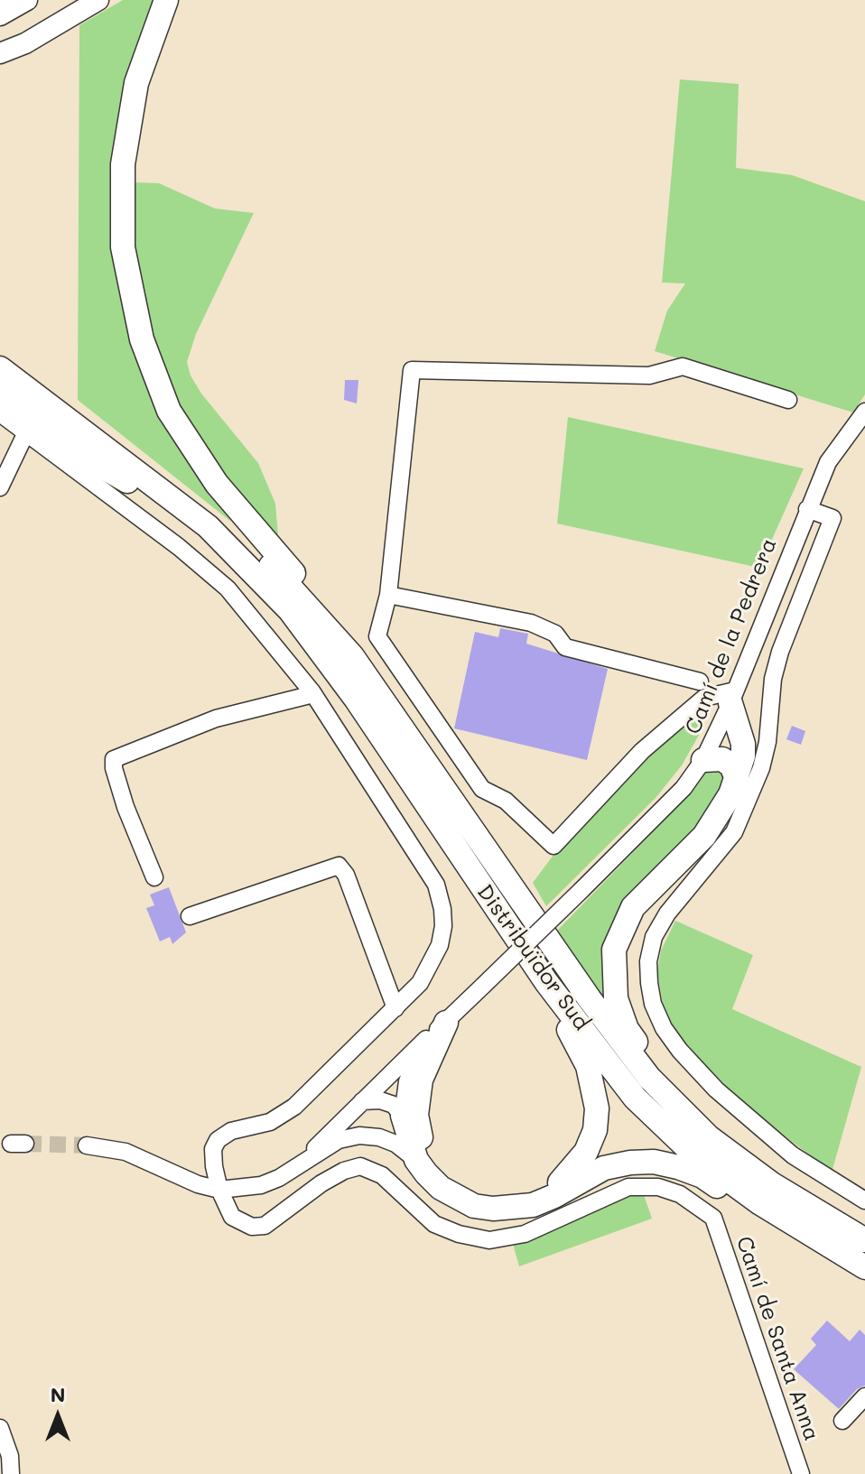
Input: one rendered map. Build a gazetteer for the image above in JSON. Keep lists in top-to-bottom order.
{
  "streets": {
    "highway": ["Distribuïdor Sud"],
    "street": ["Camí de la Pedrera", "Camí de Santa Anna"]
  },
  "north": "top"
}
